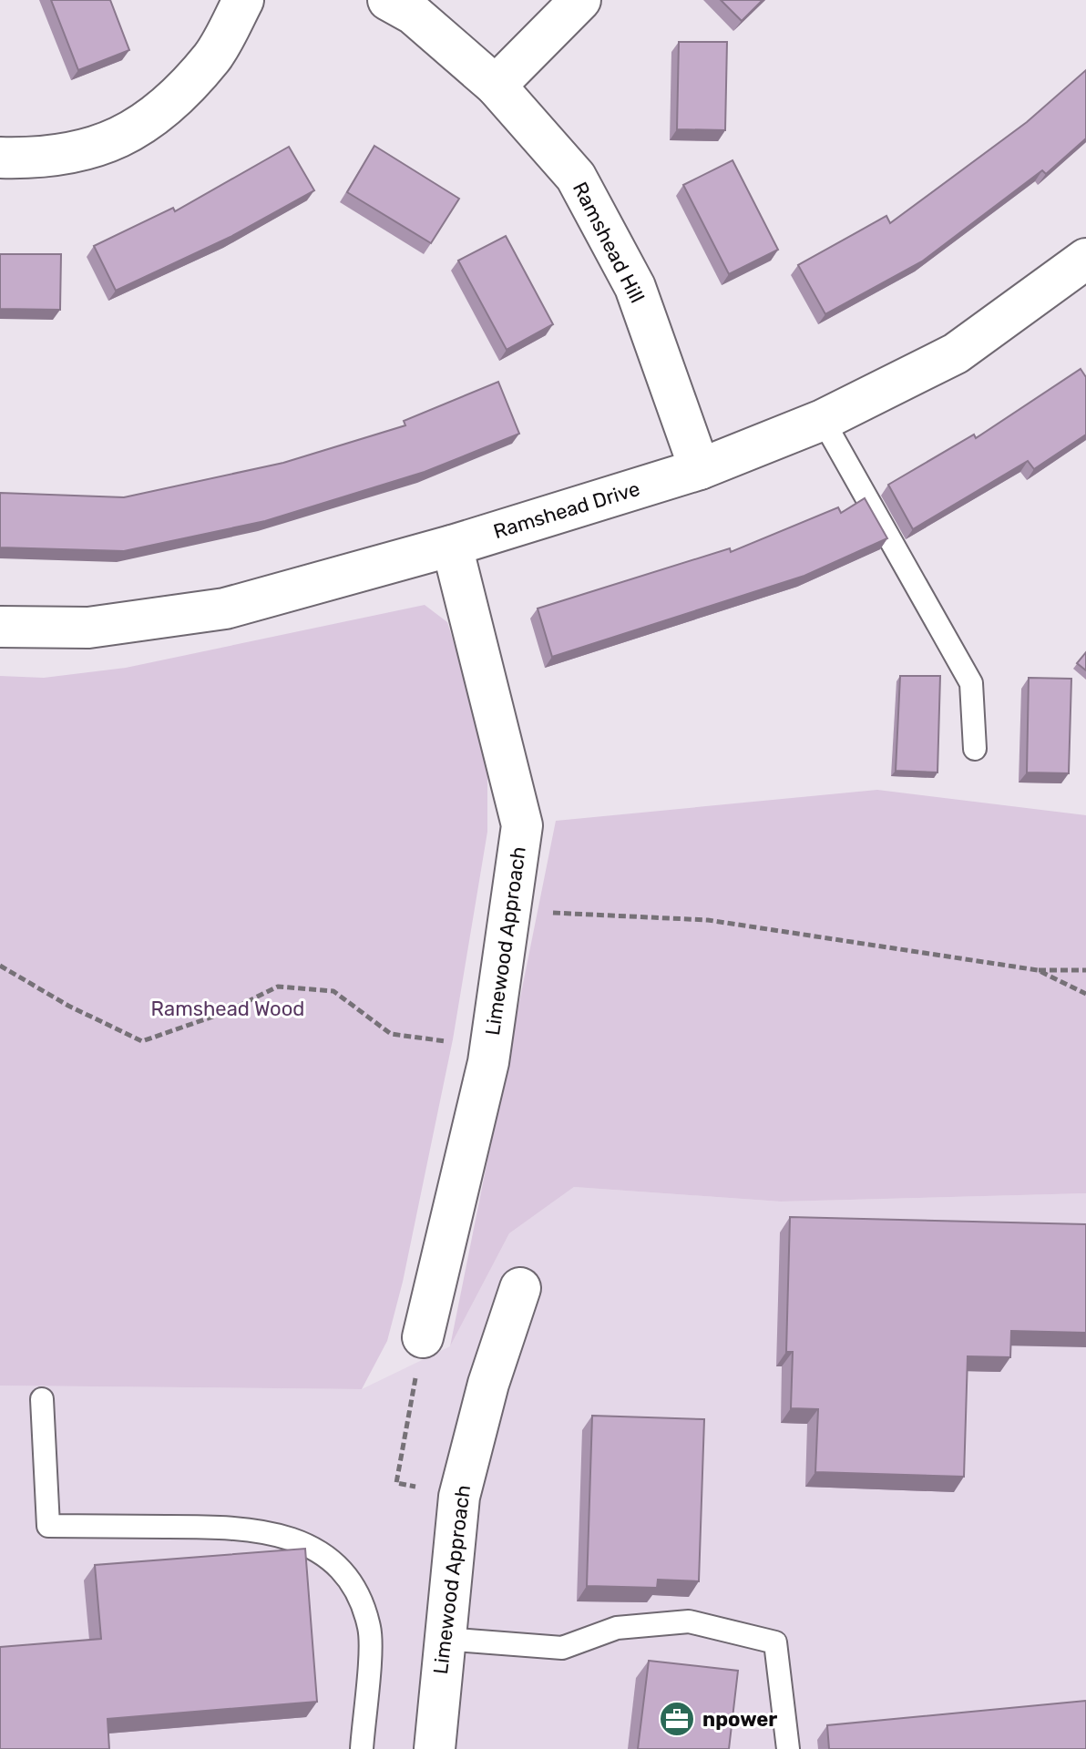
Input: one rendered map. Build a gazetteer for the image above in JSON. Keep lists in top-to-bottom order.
{
  "streets": {
    "street": ["Ramshead Hill", "Ramshead Drive", "Limewood Approach"]
  },
  "crossings": [
    ["Ramshead Hill", "Ramshead Drive"],
    ["Ramshead Drive", "Limewood Approach"]
  ],
  "parks": ["Ramshead Wood"],
  "places": {
    "office": ["npower"]
  }
}
